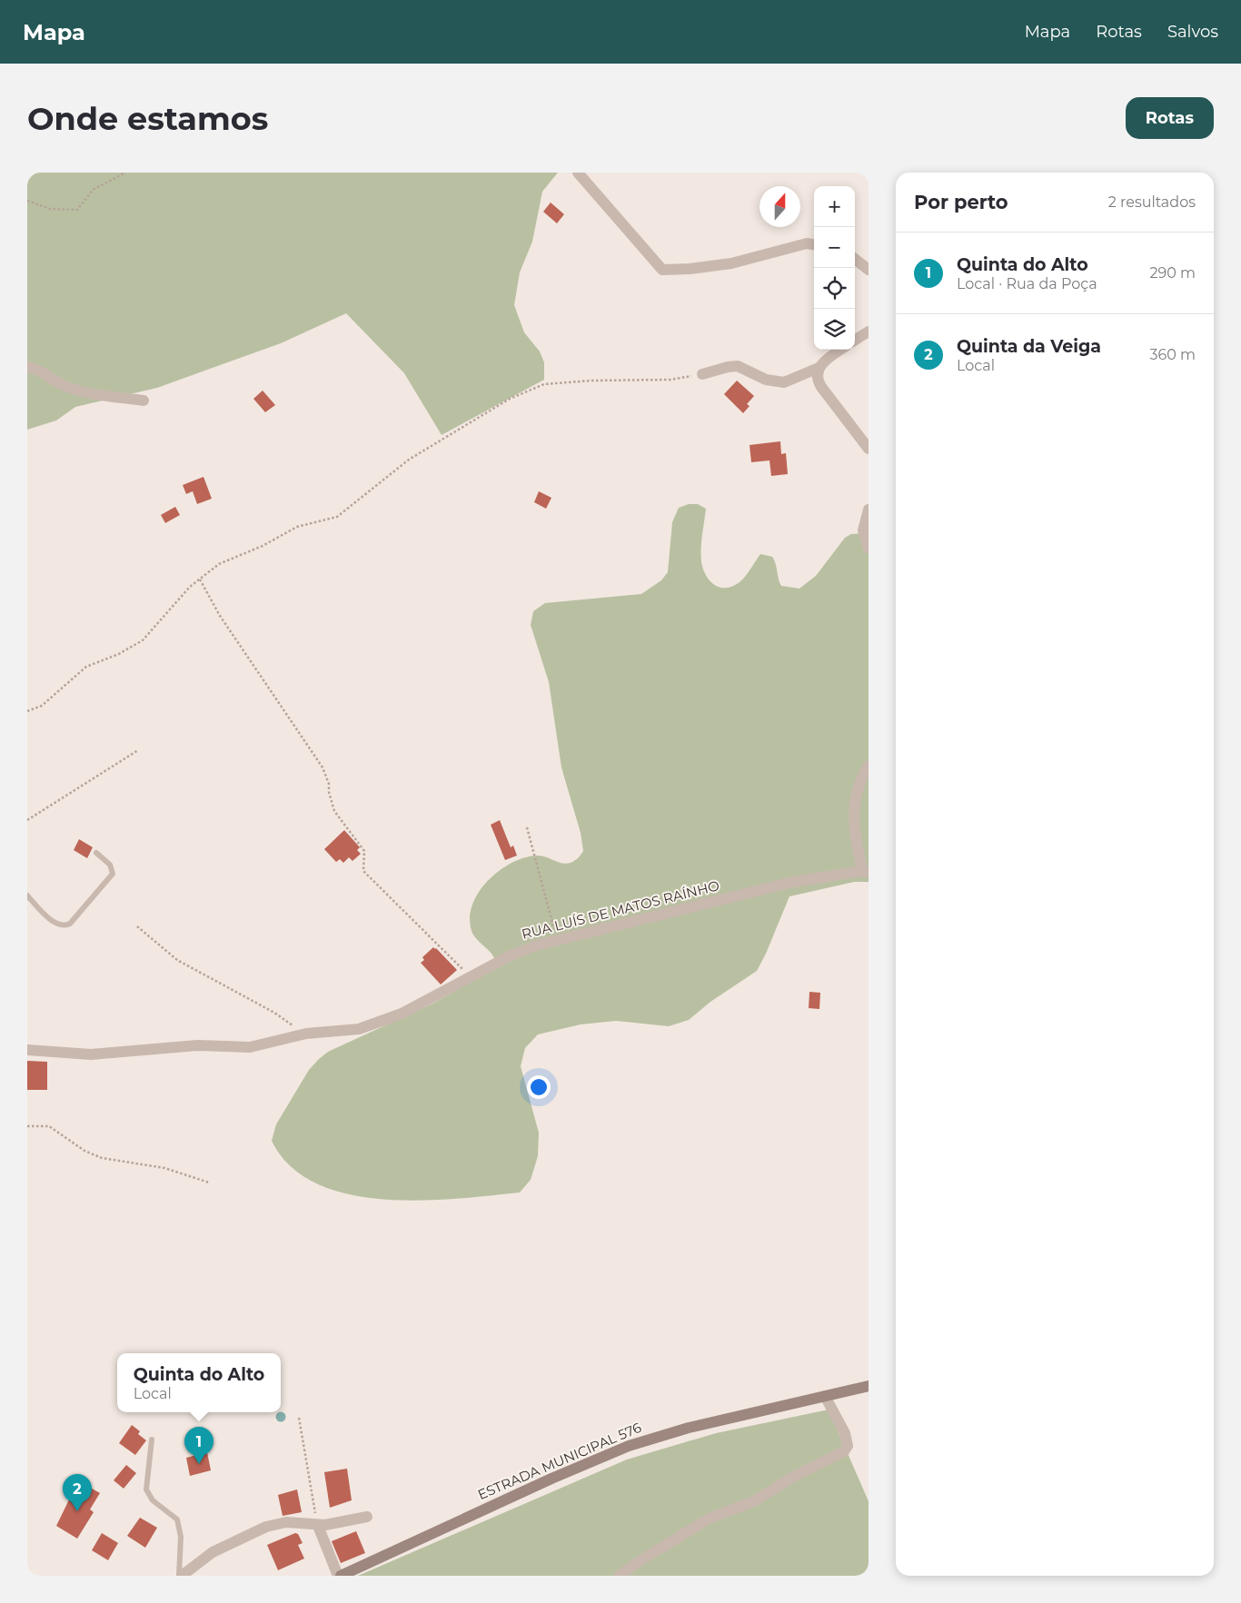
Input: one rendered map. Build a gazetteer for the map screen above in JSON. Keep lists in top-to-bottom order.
{
  "streets": {
    "main road": ["ESTRADA MUNICIPAL 576"],
    "street": ["RUA LUÍS DE MATOS RAÍNHO"]
  },
  "north": "top",
  "page": {
    "header": "Mapa",
    "nav": ["Mapa", "Rotas", "Salvos"],
    "buttons": "Rotas",
    "title": "Onde estamos",
    "heading": ["Por perto", "2 resultados"],
    "map_buttons": ["+", "−"],
    "list": [
      {
        "mark": "1",
        "name": "Quinta do Alto",
        "note": "Local · Rua da Poça",
        "value": "290 m"
      },
      {
        "mark": "2",
        "name": "Quinta da Veiga",
        "note": "Local",
        "value": "360 m"
      }
    ],
    "popup": ["Quinta do Alto", "Local"],
    "pins": ["1", "2"]
  }
}
